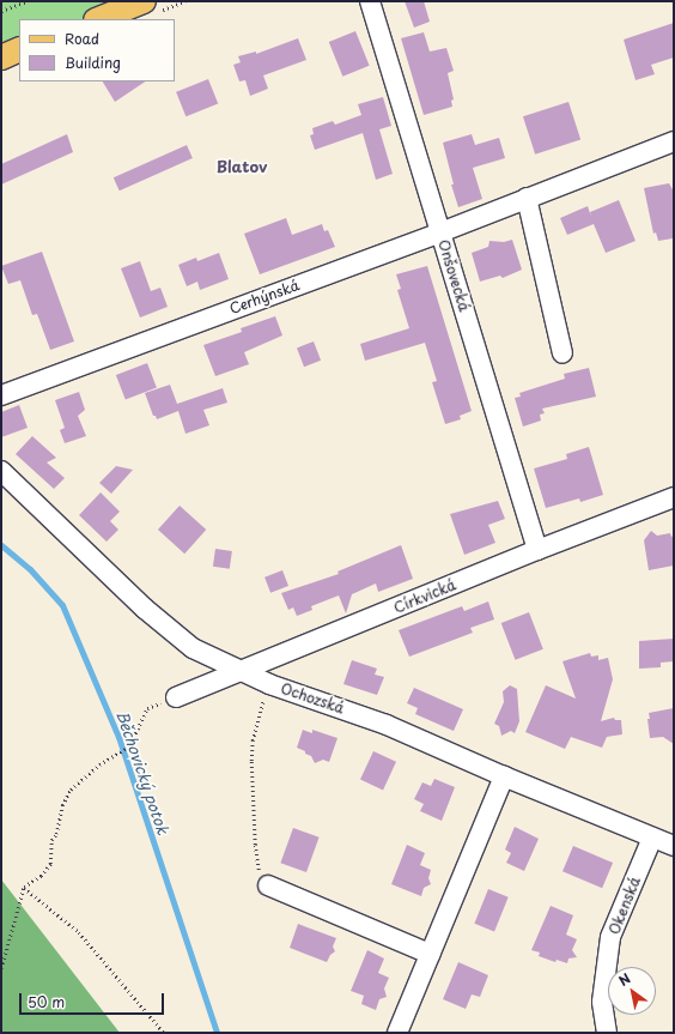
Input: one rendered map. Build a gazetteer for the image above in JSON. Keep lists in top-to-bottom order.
{
  "streets": {
    "street": [
      "Onšovecká",
      "Cerhýnská",
      "Církvická",
      "Ochozská",
      "Okenská"
    ]
  },
  "crossings": [
    ["Onšovecká", "Cerhýnská"],
    ["Onšovecká", "Církvická"],
    ["Církvická", "Ochozská"],
    ["Ochozská", "Okenská"]
  ],
  "districts": ["Blatov"],
  "water": ["Běchovický potok"],
  "legend": ["Road", "Building"],
  "scale_bar": "50 m",
  "north": "top left"
}
